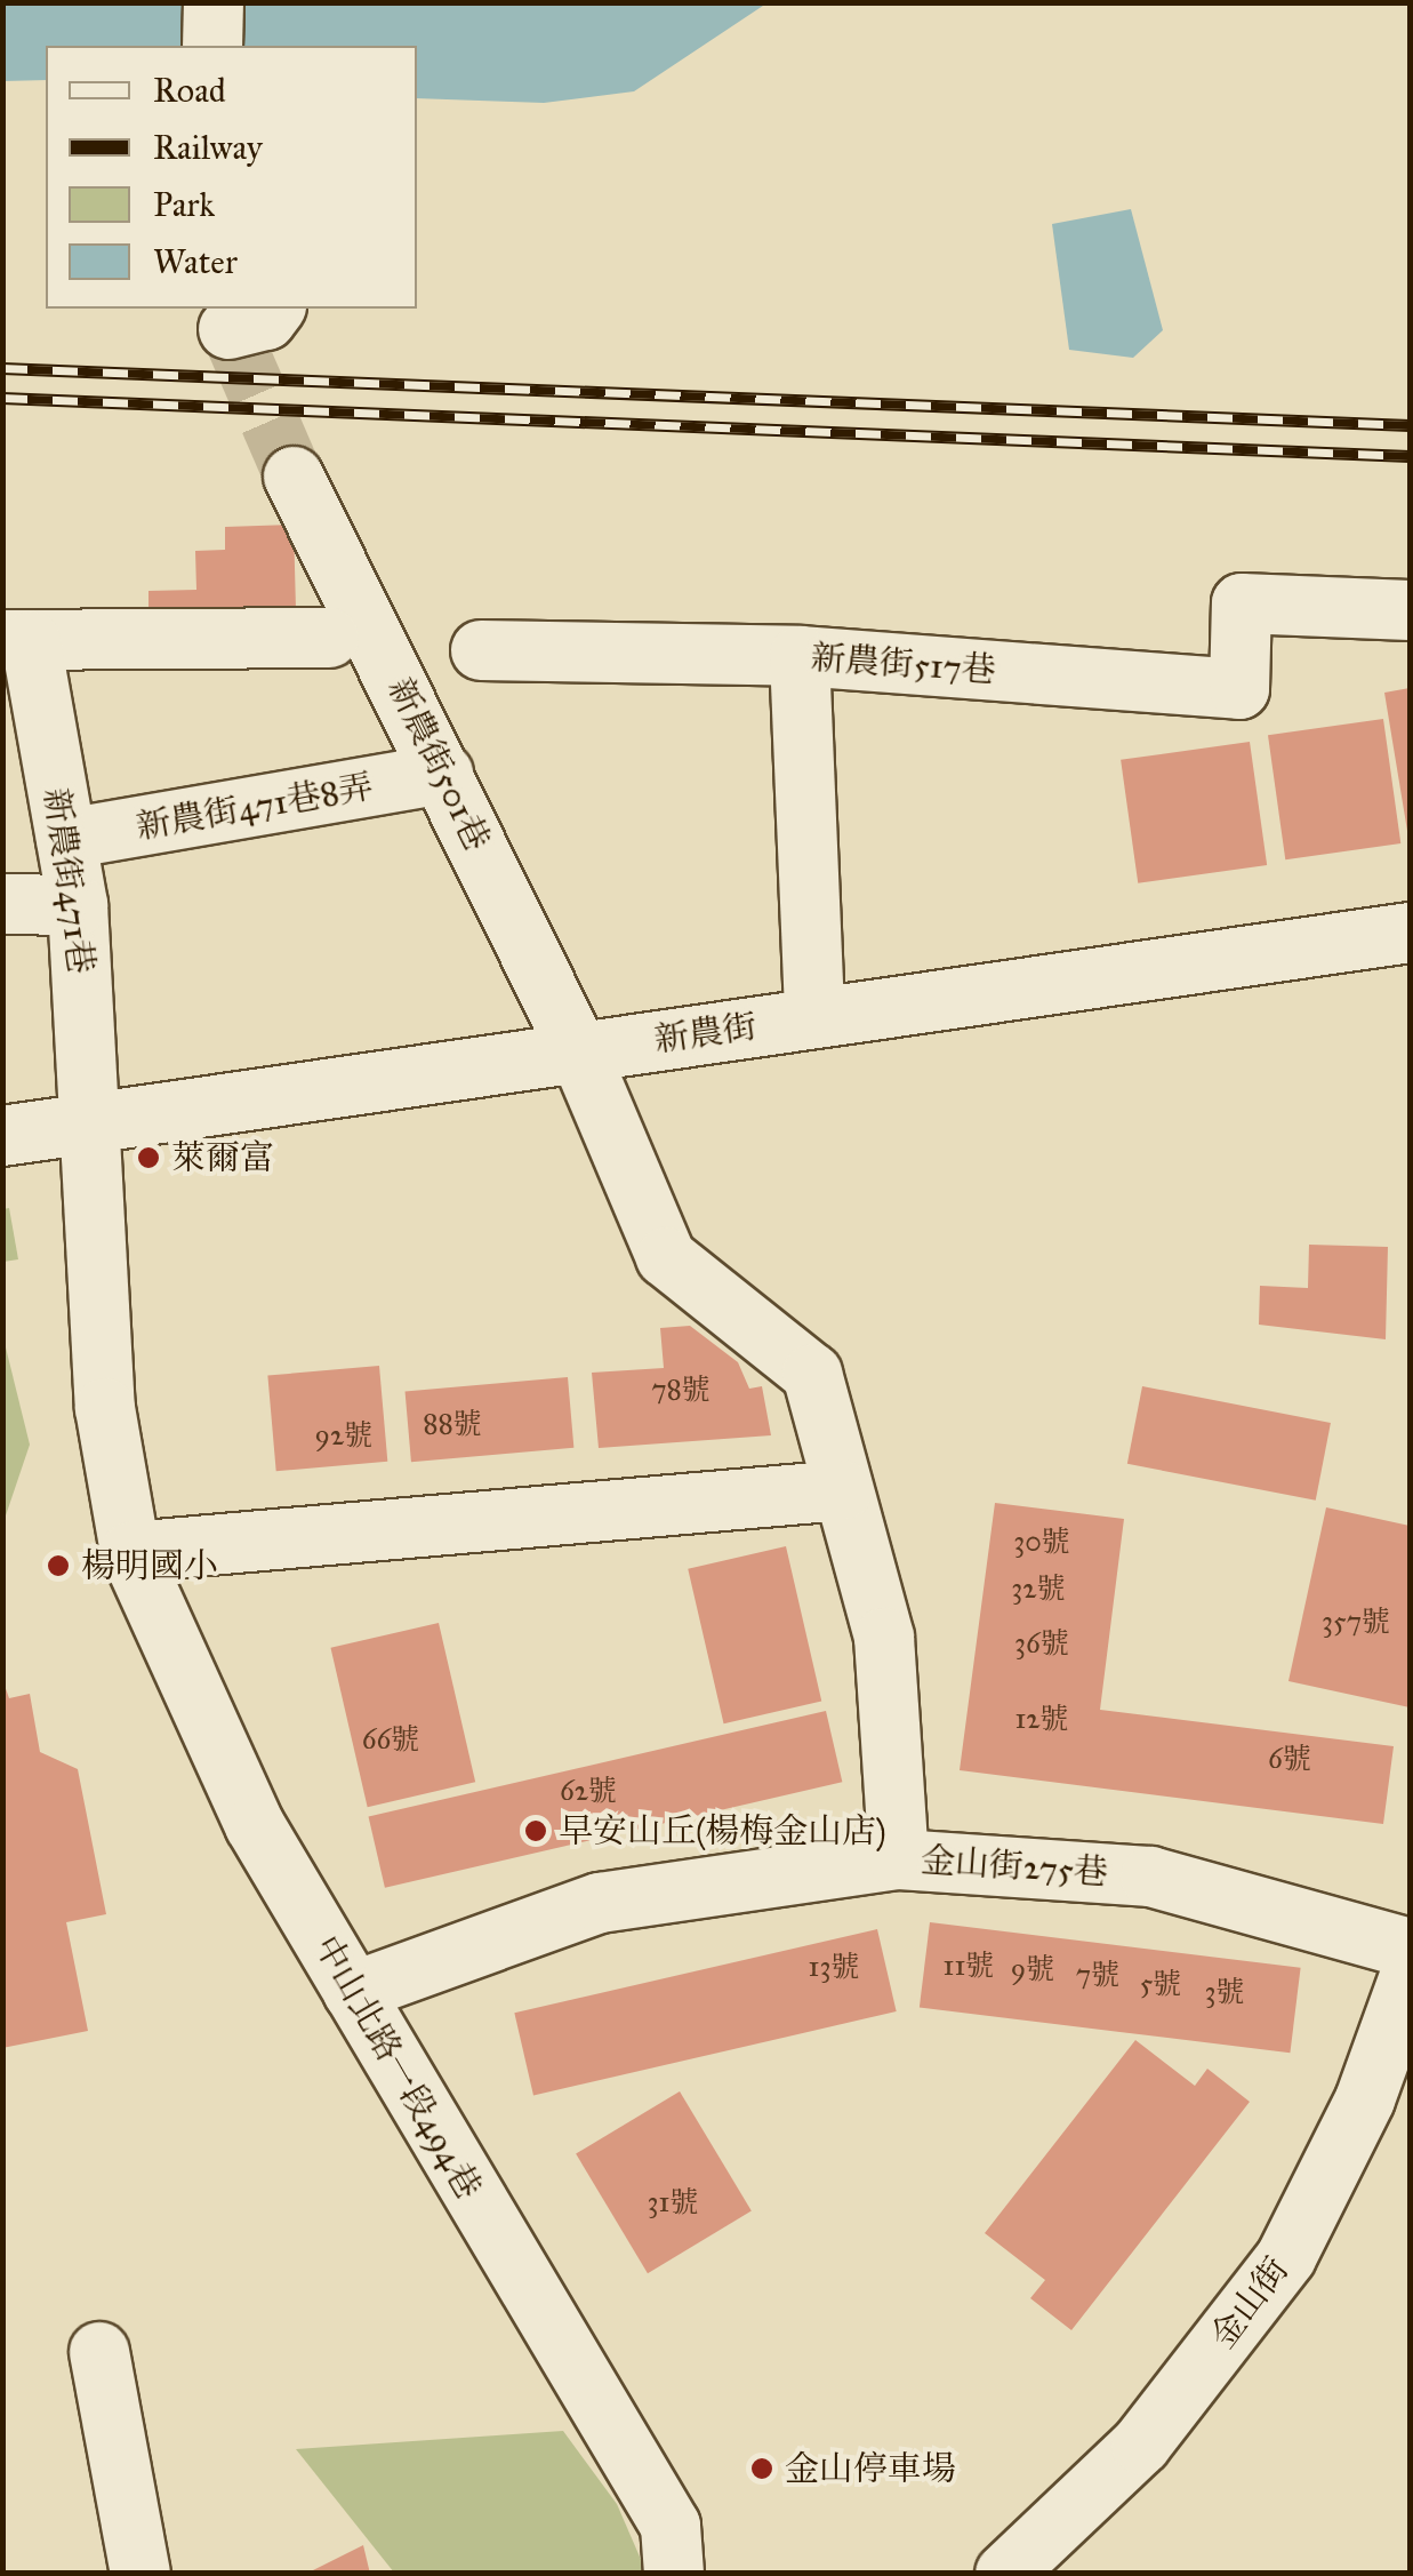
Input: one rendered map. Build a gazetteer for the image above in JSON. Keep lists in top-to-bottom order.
{
  "streets": {
    "street": [
      "新農街517巷",
      "新農街501巷",
      "新農街471巷8弄",
      "新農街471巷",
      "新農街",
      "金山街275巷",
      "中山北路一段494巷",
      "金山街"
    ]
  },
  "crossings": [
    ["新農街501巷", "新農街471巷8弄"],
    ["新農街501巷", "新農街"],
    ["新農街501巷", "金山街275巷"],
    ["新農街471巷8弄", "新農街471巷"],
    ["新農街471巷", "新農街"],
    ["新農街471巷", "中山北路一段494巷"],
    ["新農街", "中山北路一段494巷"],
    ["金山街275巷", "中山北路一段494巷"]
  ],
  "places": [
    "萊爾富",
    "楊明國小",
    "早安山丘(楊梅金山店)",
    "金山停車場"
  ],
  "house_numbers": [
    "78號",
    "88號",
    "92號",
    "30號",
    "32號",
    "357號",
    "36號",
    "12號",
    "66號",
    "6號",
    "62號",
    "11號",
    "13號",
    "9號",
    "7號",
    "5號",
    "3號",
    "31號"
  ],
  "legend": [
    "Road",
    "Railway",
    "Park",
    "Water"
  ]
}
